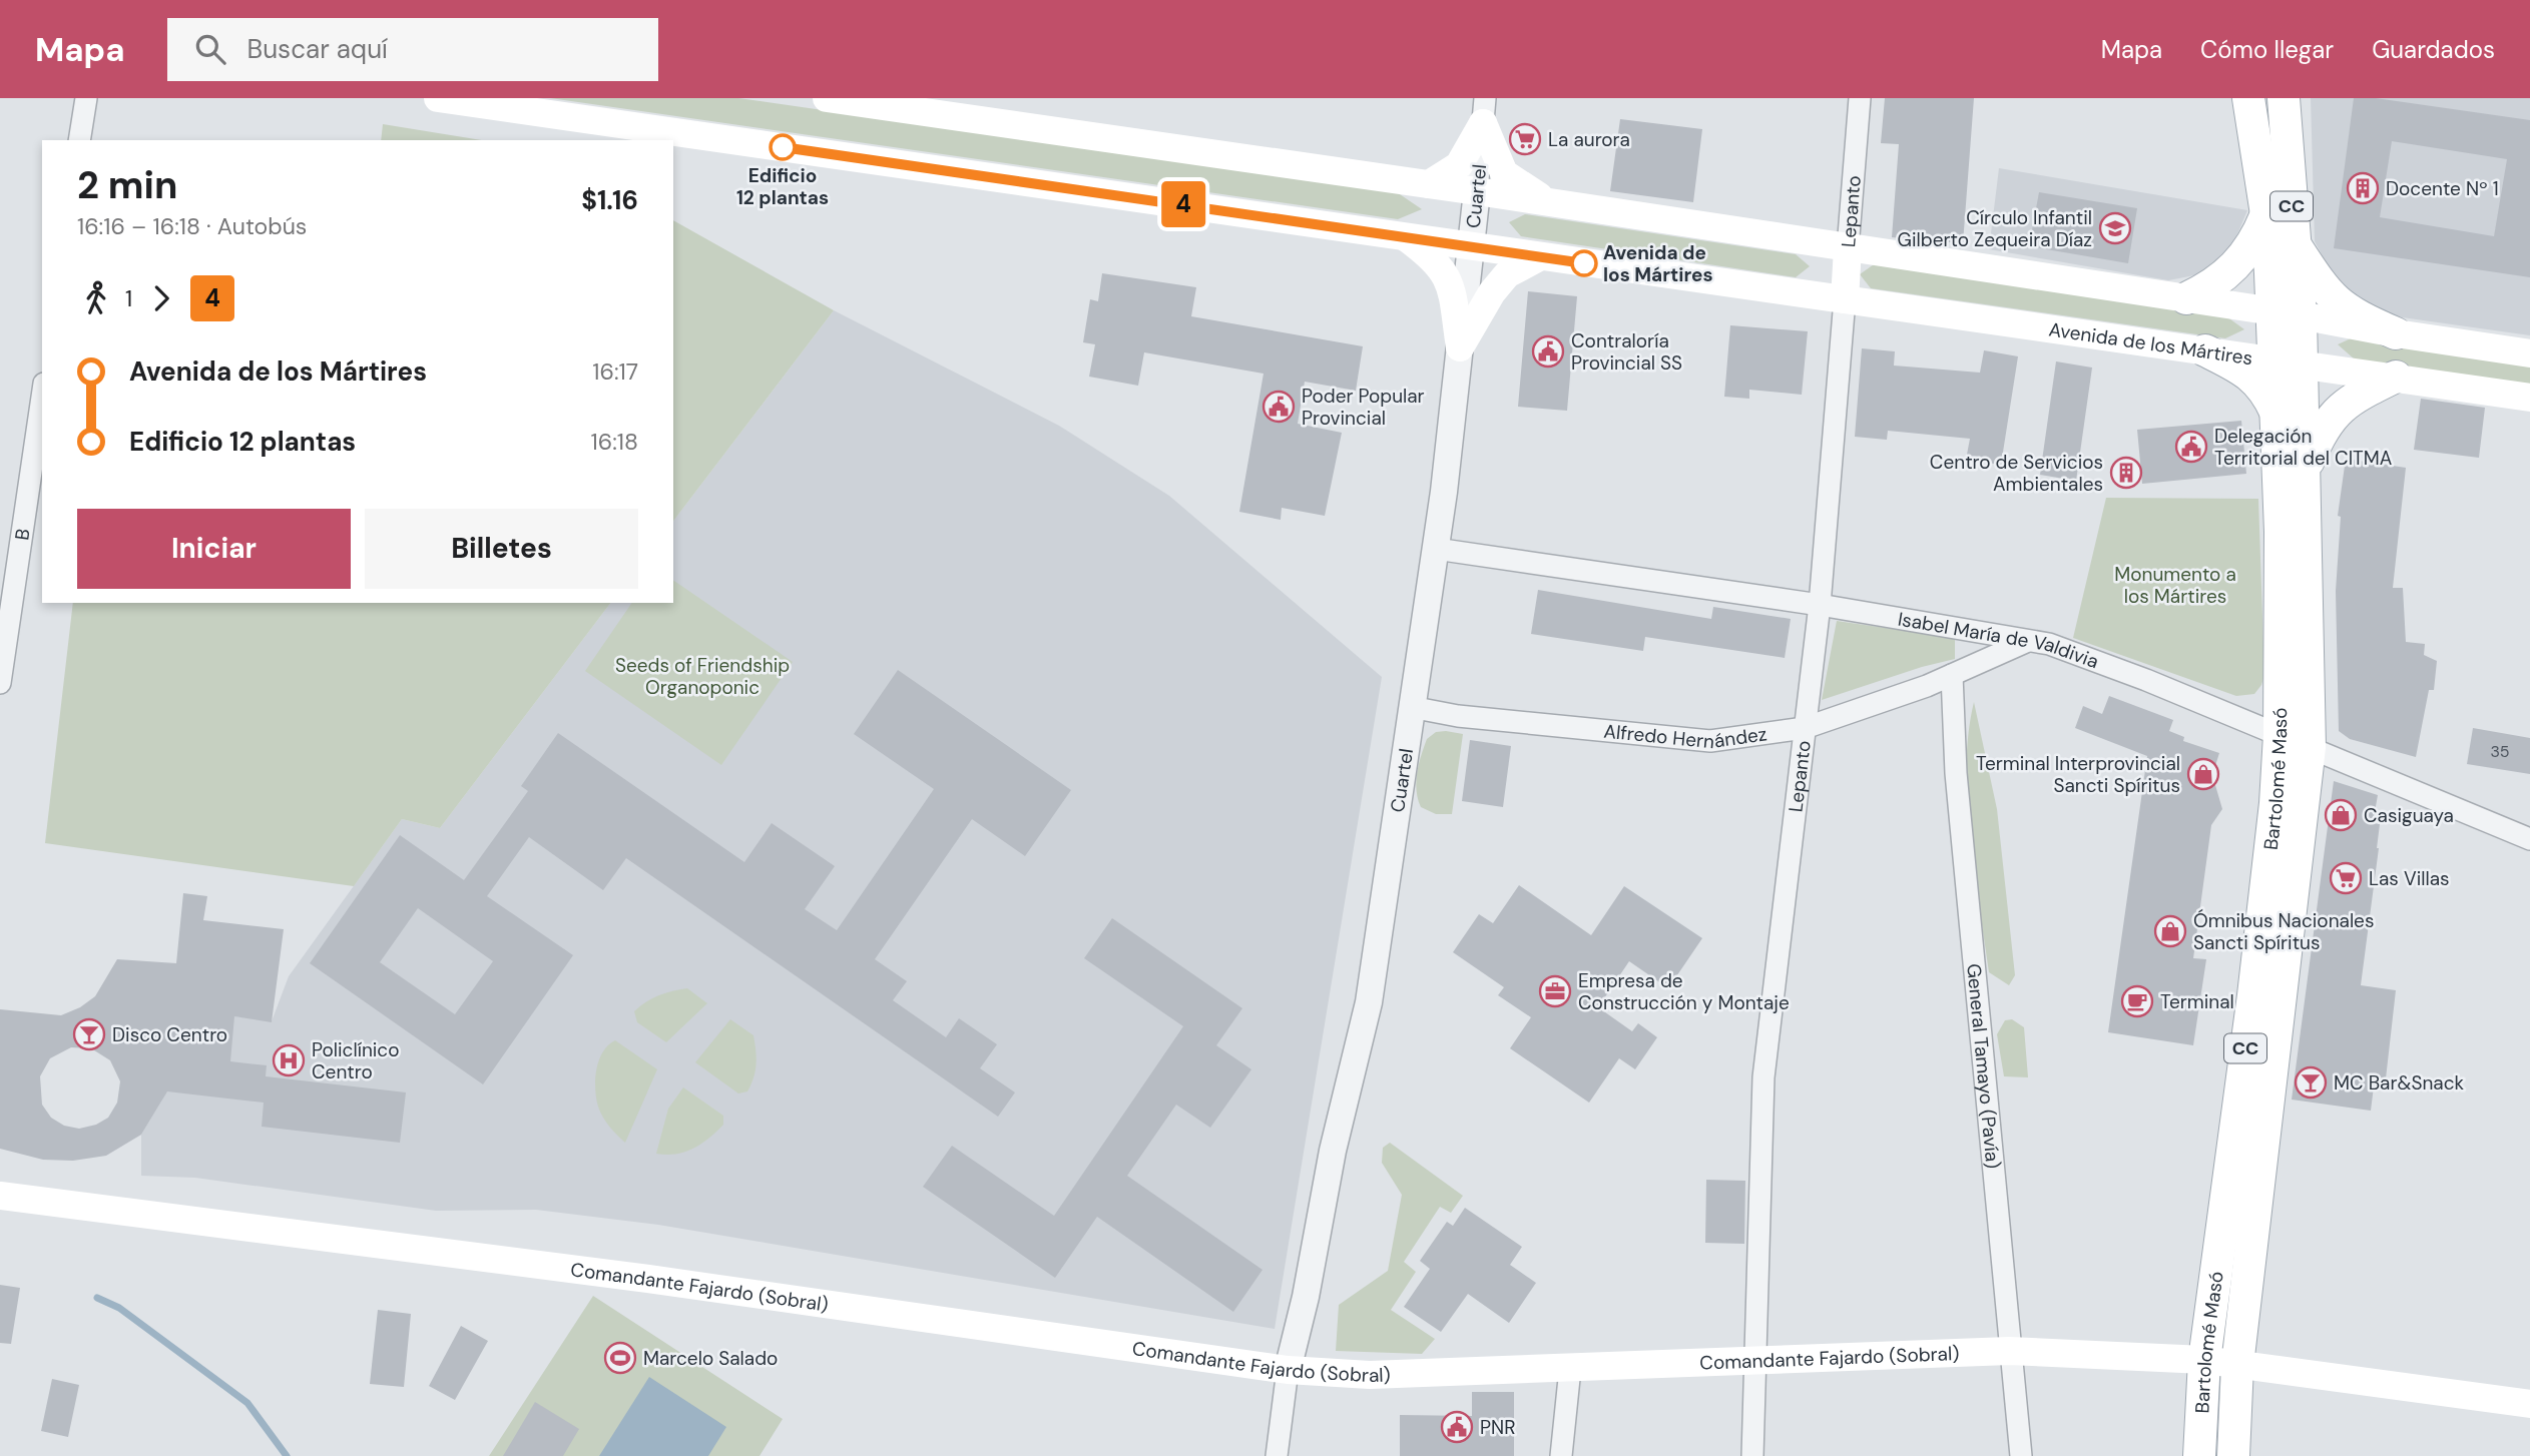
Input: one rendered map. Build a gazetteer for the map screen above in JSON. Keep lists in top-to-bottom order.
{
  "streets": {
    "main road": [
      "CC",
      "Lepanto",
      "Avenida de los Mártires",
      "Bartolomé Masó",
      "Comandante Fajardo (Sobral)"
    ],
    "street": [
      "Cuartel",
      "B",
      "Isabel María de Valdivia",
      "Alfredo Hernández",
      "General Tamayo (Pavía)"
    ]
  },
  "crossings": [
    ["Cuartel", "Avenida de los Mártires"],
    ["Cuartel", "Isabel María de Valdivia"],
    ["Cuartel", "Alfredo Hernández"],
    ["Cuartel", "Comandante Fajardo (Sobral)"],
    ["CC", "Avenida de los Mártires"],
    ["CC", "Bartolomé Masó"],
    ["Lepanto", "Avenida de los Mártires"],
    ["Lepanto", "Isabel María de Valdivia"],
    ["Lepanto", "Alfredo Hernández"],
    ["Lepanto", "Comandante Fajardo (Sobral)"],
    ["Avenida de los Mártires", "Bartolomé Masó"],
    ["Isabel María de Valdivia", "Alfredo Hernández"],
    ["Isabel María de Valdivia", "Bartolomé Masó"],
    ["Alfredo Hernández", "General Tamayo (Pavía)"],
    ["Bartolomé Masó", "Comandante Fajardo (Sobral)"],
    ["General Tamayo (Pavía)", "Comandante Fajardo (Sobral)"]
  ],
  "parks": ["Monumento a los Mártires", "Seeds of Friendship Organoponic"],
  "places": {
    "supermarket": ["La aurora", "Las Villas"],
    "other": ["Edificio 12 plantas", "Avenida de los Mártires"],
    "building": ["Docente Nº 1", "Centro de Servicios Ambientales"],
    "school or university": ["Círculo Infantil Gilberto Zequeira Díaz"],
    "public building": [
      "Contraloría Provincial SS",
      "Poder Popular Provincial",
      "Delegación Territorial del CITMA",
      "PNR"
    ],
    "shop": ["Terminal Interprovincial Sancti Spíritus", "Casiguaya", "Ómnibus Nacionales Sancti Spíritus"],
    "office": ["Empresa de Construcción y Montaje"],
    "cafe": ["Terminal"],
    "bar": ["Disco Centro", "MC Bar&Snack"],
    "hospital": ["Policlínico Centro"],
    "sports": ["Marcelo Salado"]
  },
  "lines": ["bus line 4"],
  "house_numbers": ["35"],
  "page": {
    "header": "Mapa",
    "search": "Buscar aquí",
    "nav": ["Mapa", "Cómo llegar", "Guardados"],
    "on_map": "4",
    "heading": ["2 min", "16:16 – 16:18 · Autobús", "$1.16"],
    "legs": ["1", "4"],
    "list": [
      {
        "name": "Avenida de los Mártires",
        "value": "16:17"
      },
      {
        "name": "Edificio 12 plantas",
        "value": "16:18"
      }
    ],
    "buttons": ["Iniciar", "Billetes"]
  }
}
